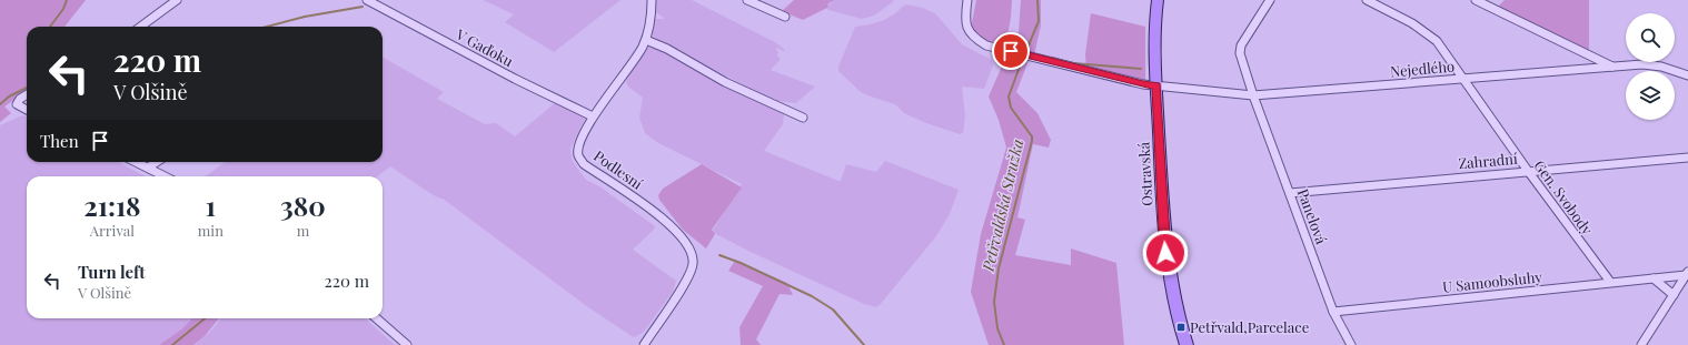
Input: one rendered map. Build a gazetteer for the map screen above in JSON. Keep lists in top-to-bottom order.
{
  "streets": {
    "main road": ["Ostravská"],
    "street": [
      "V Gaďoku",
      "Nejedlého",
      "Zahradní",
      "Podlesní",
      "Gen. Svobody",
      "Panelová",
      "U Samoobsluhy"
    ]
  },
  "crossings": [
    ["V Gaďoku", "Podlesní"],
    ["Nejedlého", "Ostravská"],
    ["Nejedlého", "Gen. Svobody"],
    ["Nejedlého", "Panelová"],
    ["Zahradní", "Gen. Svobody"],
    ["Zahradní", "Panelová"],
    ["Gen. Svobody", "U Samoobsluhy"],
    ["Panelová", "U Samoobsluhy"]
  ],
  "water": ["Petřvaldská Stružka"],
  "places": {
    "transit": ["Petřvald,Parcelace"]
  },
  "page": {
    "turn": ["220 m", "V Olšině"],
    "then": "Then",
    "eta": [
      "21:18",
      "Arrival",
      "1",
      "min",
      "380",
      "m"
    ],
    "list": [
      {
        "name": "Turn left",
        "note": "V Olšině",
        "value": "220 m"
      }
    ]
  }
}
